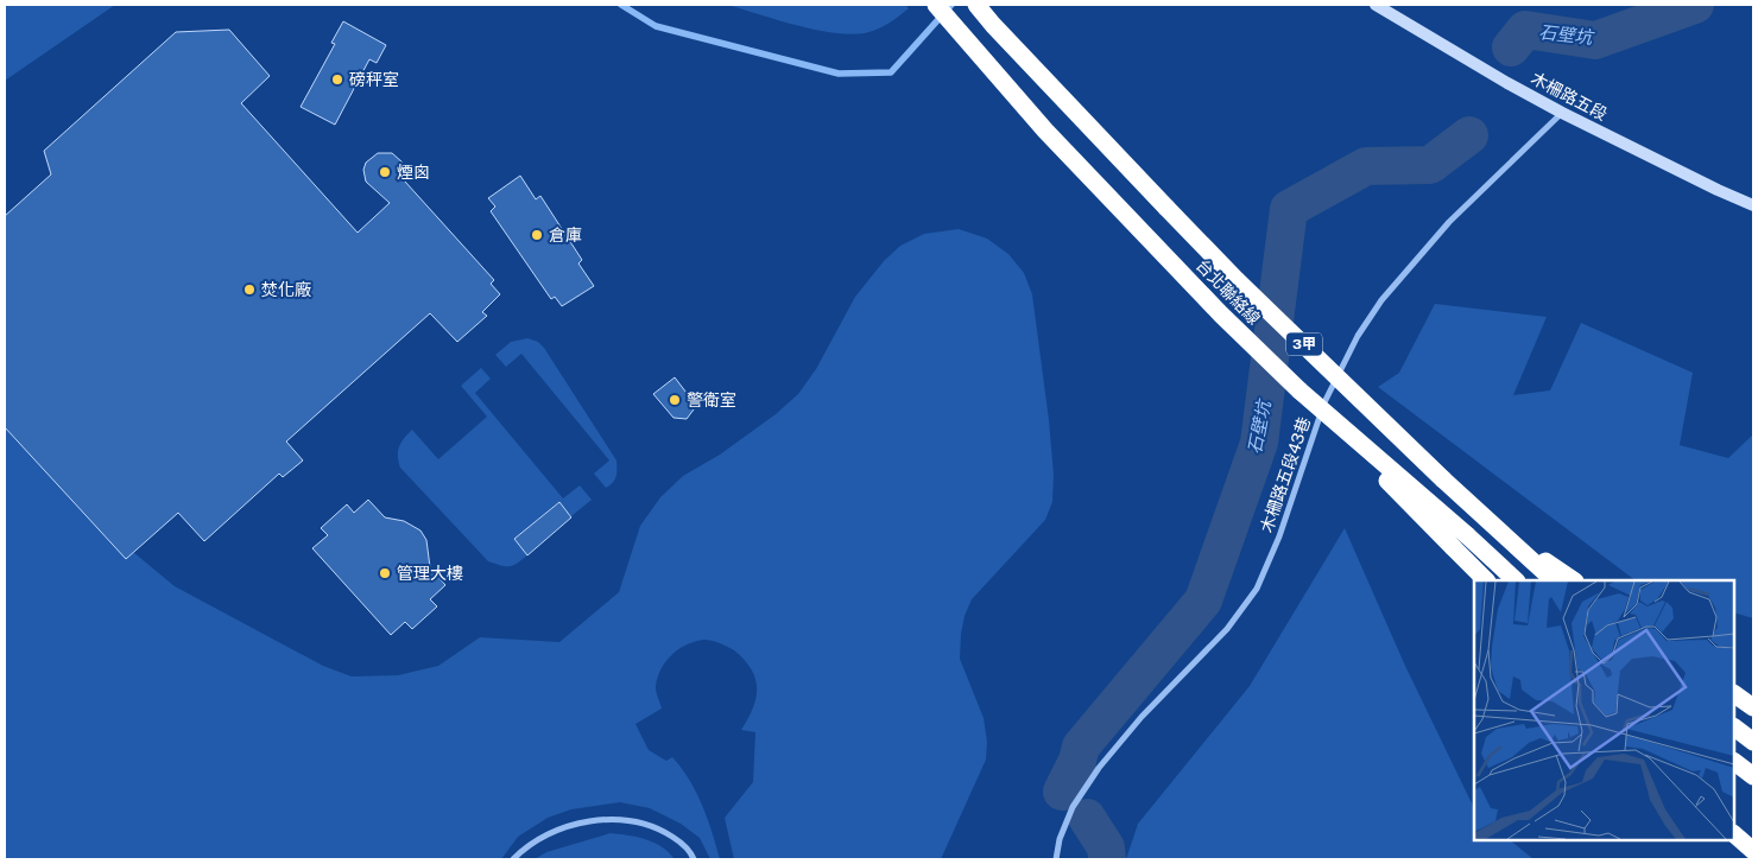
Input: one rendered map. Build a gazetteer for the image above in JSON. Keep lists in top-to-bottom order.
{
  "streets": {
    "highway": ["台北聯絡線", "3甲"],
    "main road": ["木柵路五段"],
    "street": ["木柵路五段43巷"]
  },
  "crossings": [
    ["木柵路五段", "木柵路五段43巷"]
  ],
  "water": ["石壁坑"],
  "places": [
    "磅秤室",
    "煙囪",
    "倉庫",
    "焚化廠",
    "警衛室",
    "管理大樓"
  ]
}
